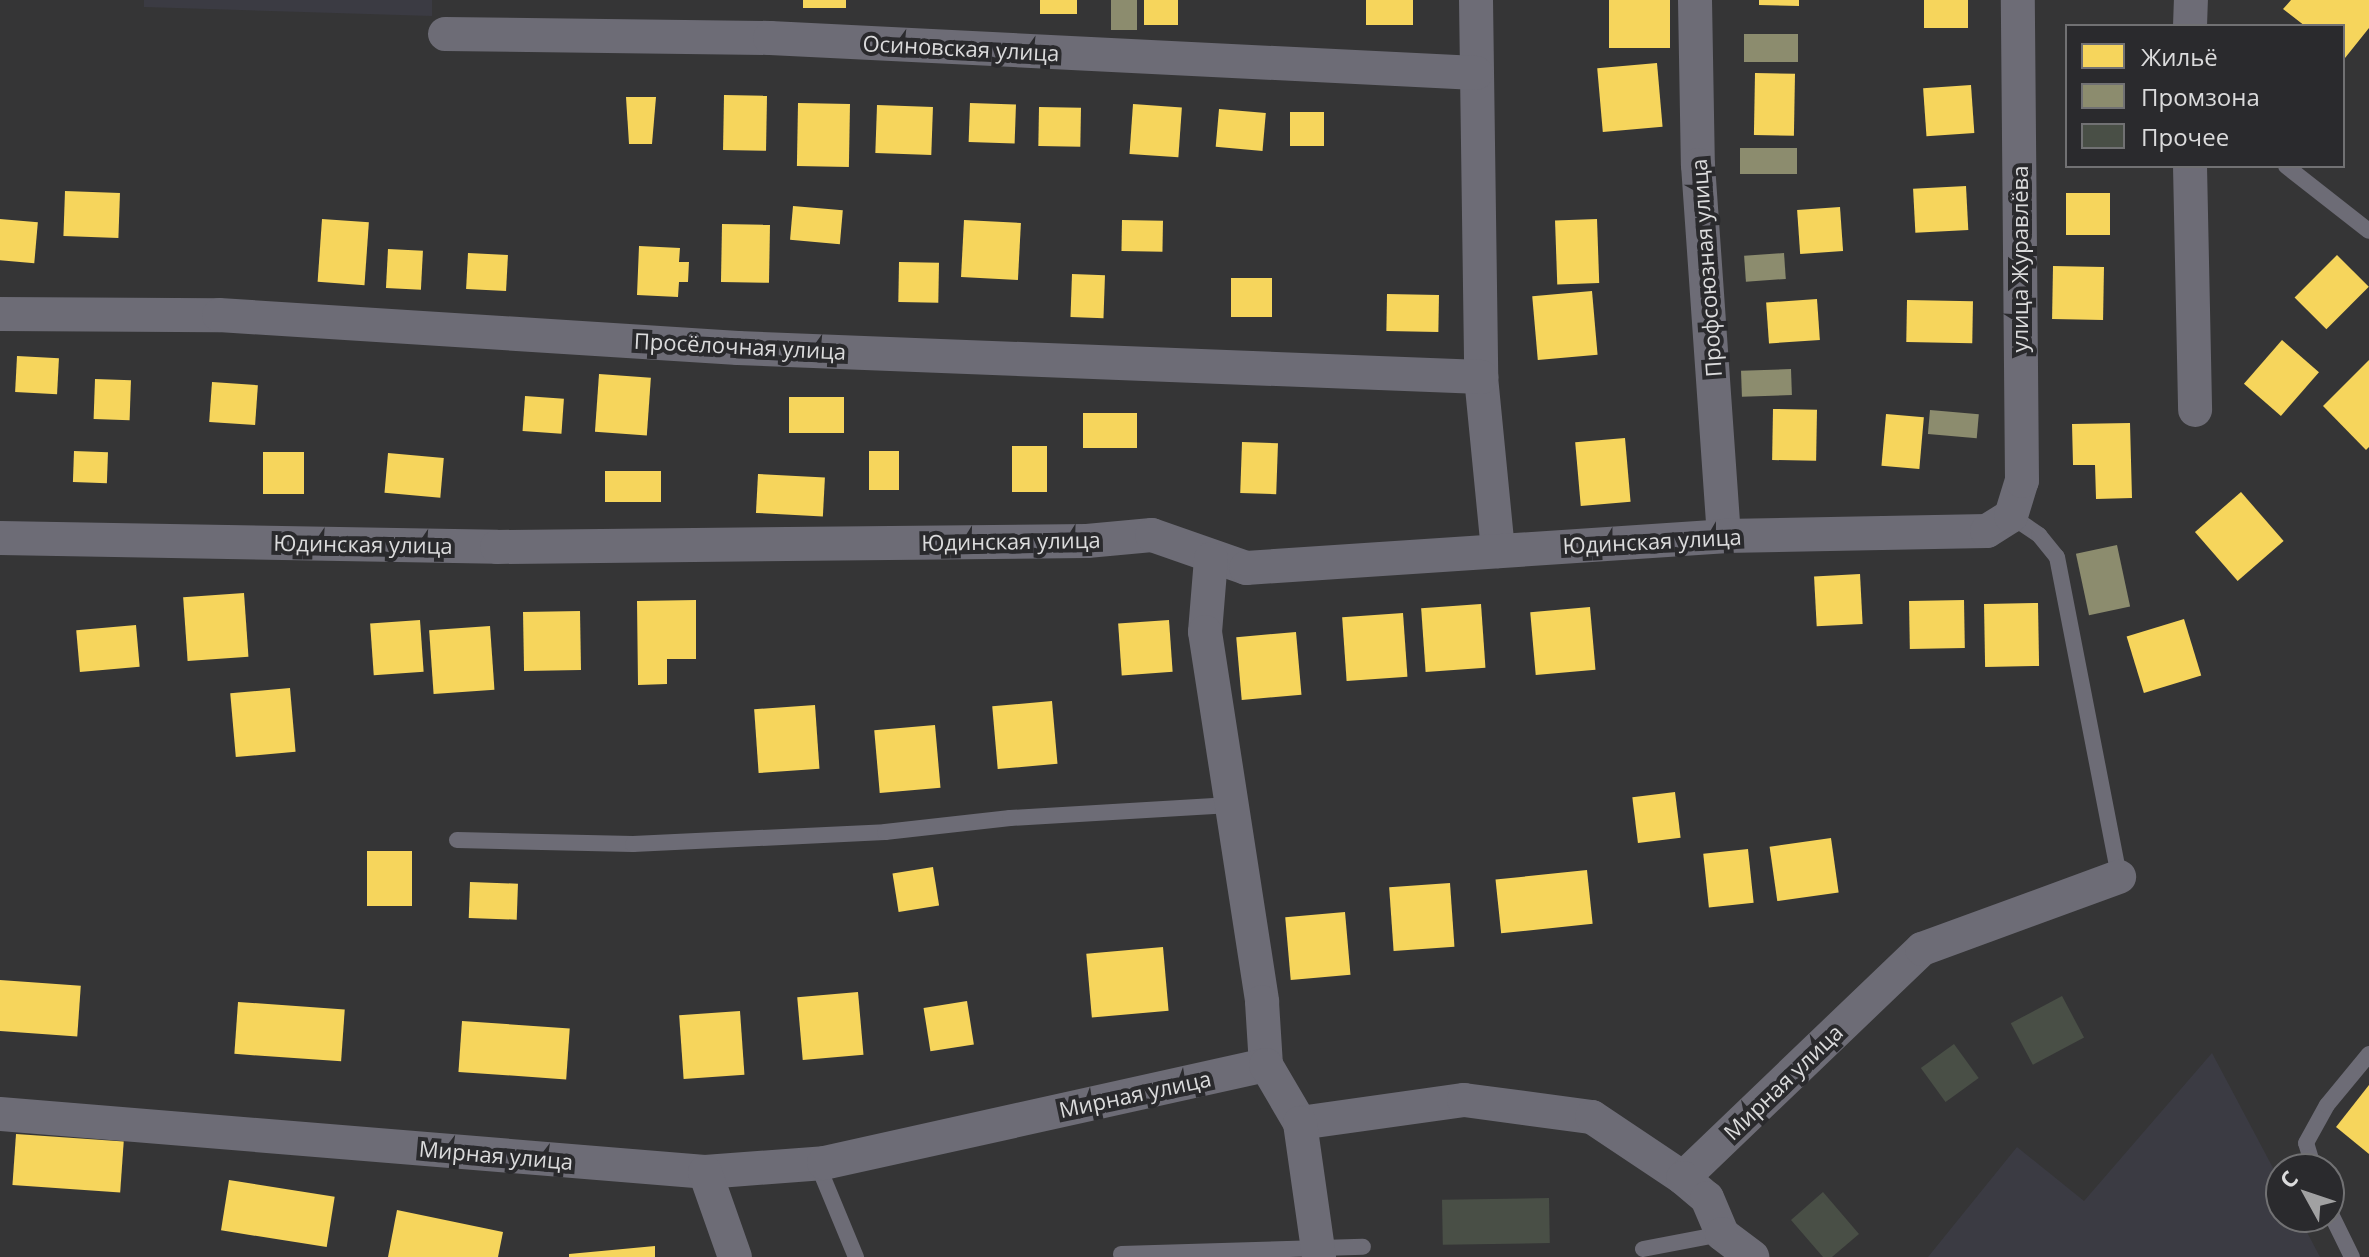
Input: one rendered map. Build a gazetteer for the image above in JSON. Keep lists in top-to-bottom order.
{
  "streets": {
    "street": [
      "Осиновская улица",
      "улица Журавлёва",
      "Профсоюзная улица",
      "Просёлочная улица",
      "Юдинская улица",
      "Мирная улица"
    ]
  },
  "crossings": [
    ["улица Журавлёва", "Юдинская улица"],
    ["Профсоюзная улица", "Юдинская улица"]
  ],
  "legend": ["Жильё", "Промзона", "Прочее"],
  "north": "top left"
}
